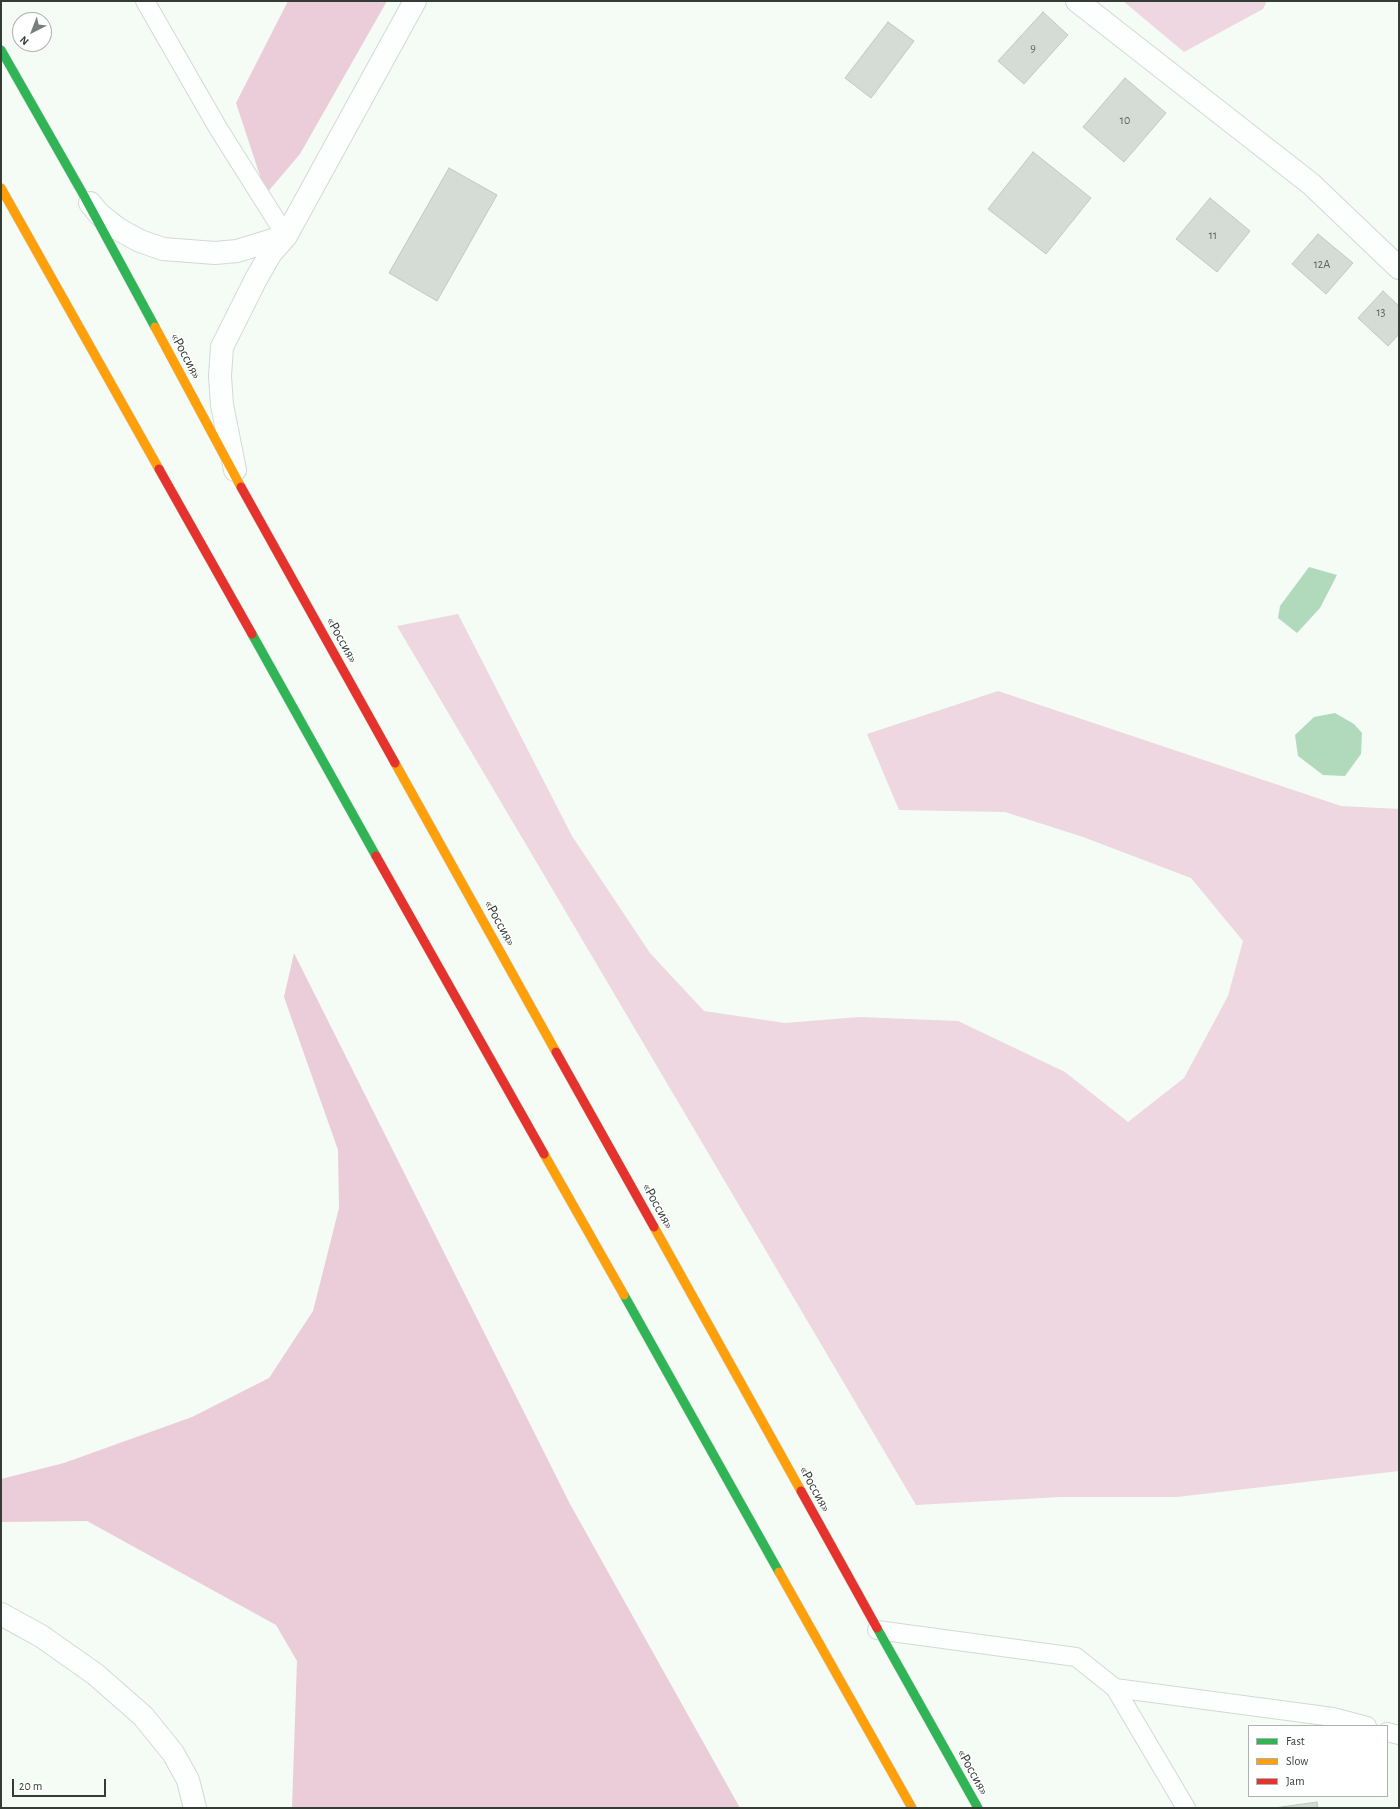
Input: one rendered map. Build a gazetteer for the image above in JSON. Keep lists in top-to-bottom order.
{
  "streets": {
    "highway": ["«Россия»"]
  },
  "house_numbers": [
    "9",
    "10",
    "11",
    "12А",
    "13"
  ],
  "legend": ["Fast", "Slow", "Jam"],
  "scale_bar": "20 m",
  "north": "bottom left"
}
